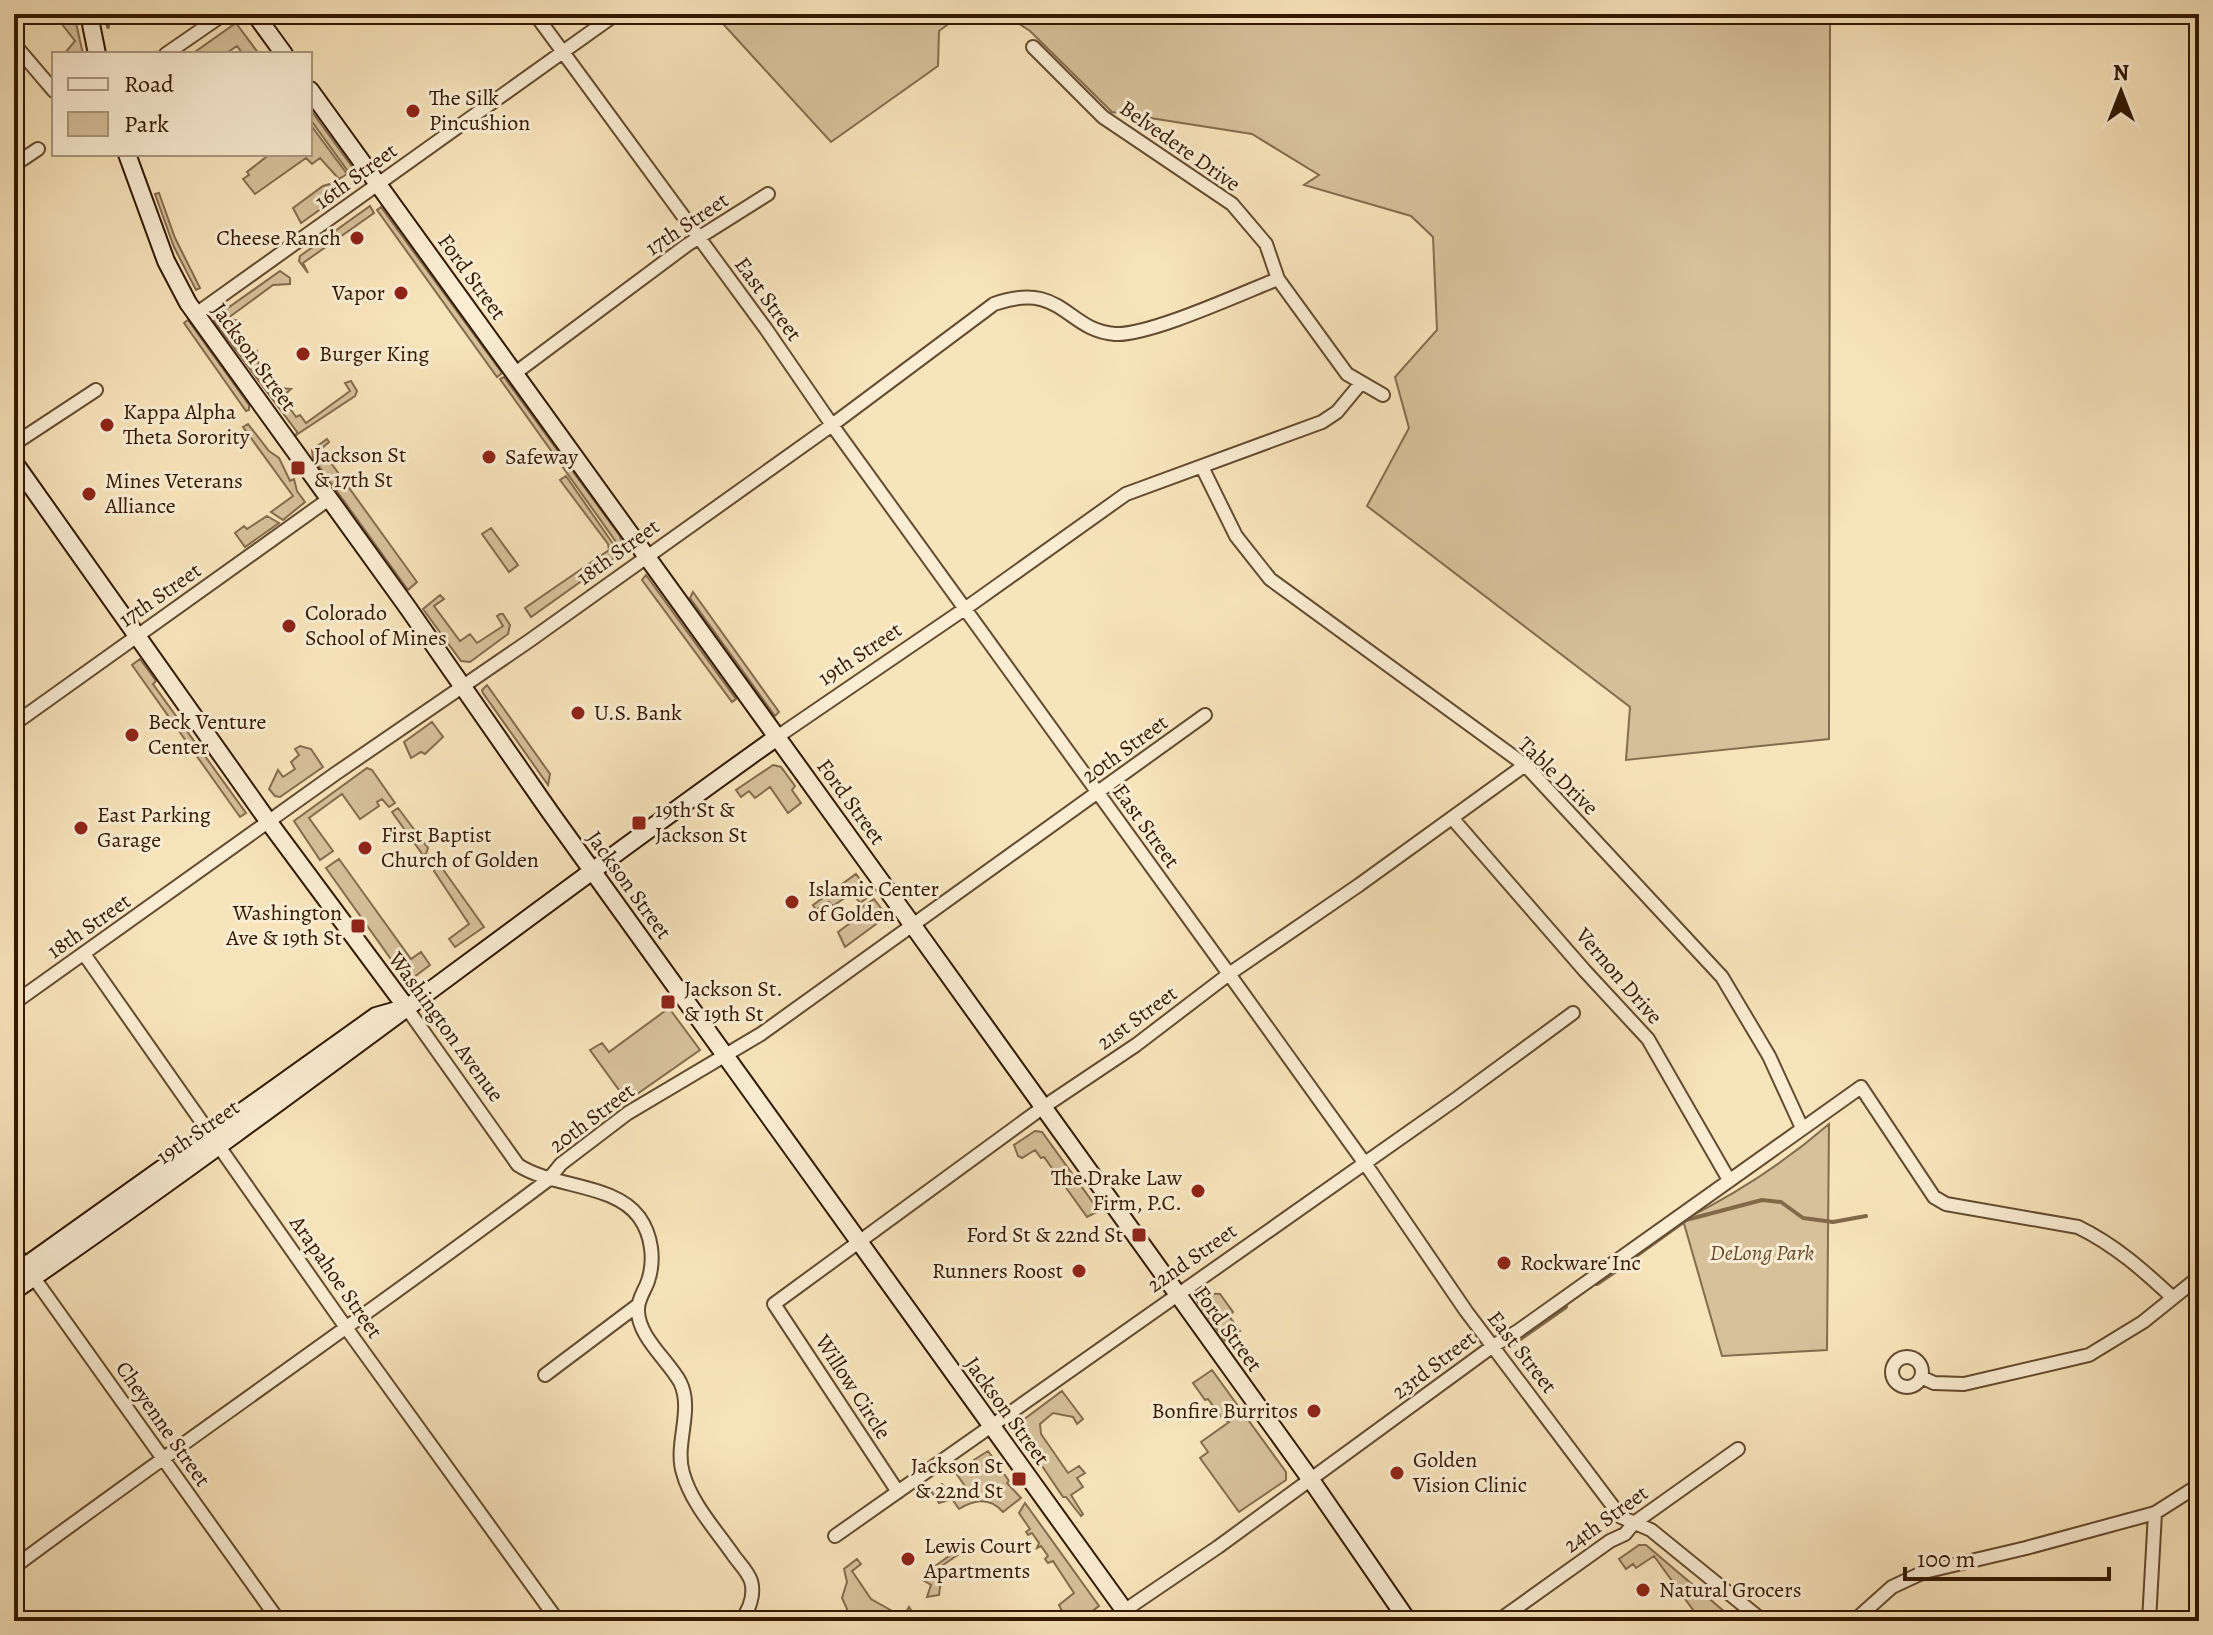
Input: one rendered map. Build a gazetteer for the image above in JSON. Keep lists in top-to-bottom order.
{
  "streets": {
    "main road": [
      "Ford Street",
      "Jackson Street",
      "19th Street",
      "Washington Avenue"
    ],
    "street": [
      "Belvedere Drive",
      "16th Street",
      "17th Street",
      "East Street",
      "18th Street",
      "20th Street",
      "Table Drive",
      "Vernon Drive",
      "21st Street",
      "22nd Street",
      "Arapahoe Street",
      "23rd Street",
      "Willow Circle",
      "Cheyenne Street",
      "24th Street"
    ]
  },
  "crossings": [
    ["Belvedere Drive", "18th Street"],
    ["Belvedere Drive", "19th Street"],
    ["16th Street", "Ford Street"],
    ["16th Street", "East Street"],
    ["16th Street", "Jackson Street"],
    ["17th Street", "Ford Street"],
    ["17th Street", "East Street"],
    ["17th Street", "Jackson Street"],
    ["17th Street", "Washington Avenue"],
    ["Ford Street", "18th Street"],
    ["Ford Street", "19th Street"],
    ["Ford Street", "20th Street"],
    ["Ford Street", "21st Street"],
    ["Ford Street", "22nd Street"],
    ["Ford Street", "23rd Street"],
    ["East Street", "18th Street"],
    ["East Street", "19th Street"],
    ["East Street", "20th Street"],
    ["East Street", "21st Street"],
    ["East Street", "22nd Street"],
    ["East Street", "23rd Street"],
    ["East Street", "24th Street"],
    ["Jackson Street", "18th Street"],
    ["Jackson Street", "19th Street"],
    ["Jackson Street", "20th Street"],
    ["Jackson Street", "21st Street"],
    ["Jackson Street", "22nd Street"],
    ["Jackson Street", "23rd Street"],
    ["18th Street", "Washington Avenue"],
    ["18th Street", "Arapahoe Street"],
    ["19th Street", "Table Drive"],
    ["19th Street", "Washington Avenue"],
    ["19th Street", "Arapahoe Street"],
    ["19th Street", "Cheyenne Street"],
    ["20th Street", "Washington Avenue"],
    ["20th Street", "Arapahoe Street"],
    ["20th Street", "Cheyenne Street"],
    ["Table Drive", "21st Street"],
    ["Table Drive", "23rd Street"],
    ["Vernon Drive", "21st Street"],
    ["Vernon Drive", "23rd Street"],
    ["21st Street", "Willow Circle"],
    ["22nd Street", "Willow Circle"]
  ],
  "parks": ["DeLong Park"],
  "places": {
    "other": [
      "The Silk Pincushion",
      "Cheese Ranch",
      "Vapor",
      "Burger King",
      "Kappa Alpha Theta Sorority",
      "Safeway",
      "Mines Veterans Alliance",
      "Colorado School of Mines",
      "U.S. Bank",
      "Beck Venture Center",
      "East Parking Garage",
      "First Baptist Church of Golden",
      "Islamic Center of Golden",
      "The Drake Law Firm, P.C.",
      "Rockware Inc",
      "Runners Roost",
      "Bonfire Burritos",
      "Golden Vision Clinic",
      "Lewis Court Apartments",
      "Natural Grocers"
    ],
    "transit": [
      "Jackson St & 17th St",
      "19th St & Jackson St",
      "Washington Ave & 19th St",
      "Jackson St. & 19th St",
      "Ford St & 22nd St",
      "Jackson St & 22nd St"
    ]
  },
  "legend": ["Road", "Park"],
  "scale_bar": "100 m",
  "north": "top"
}
